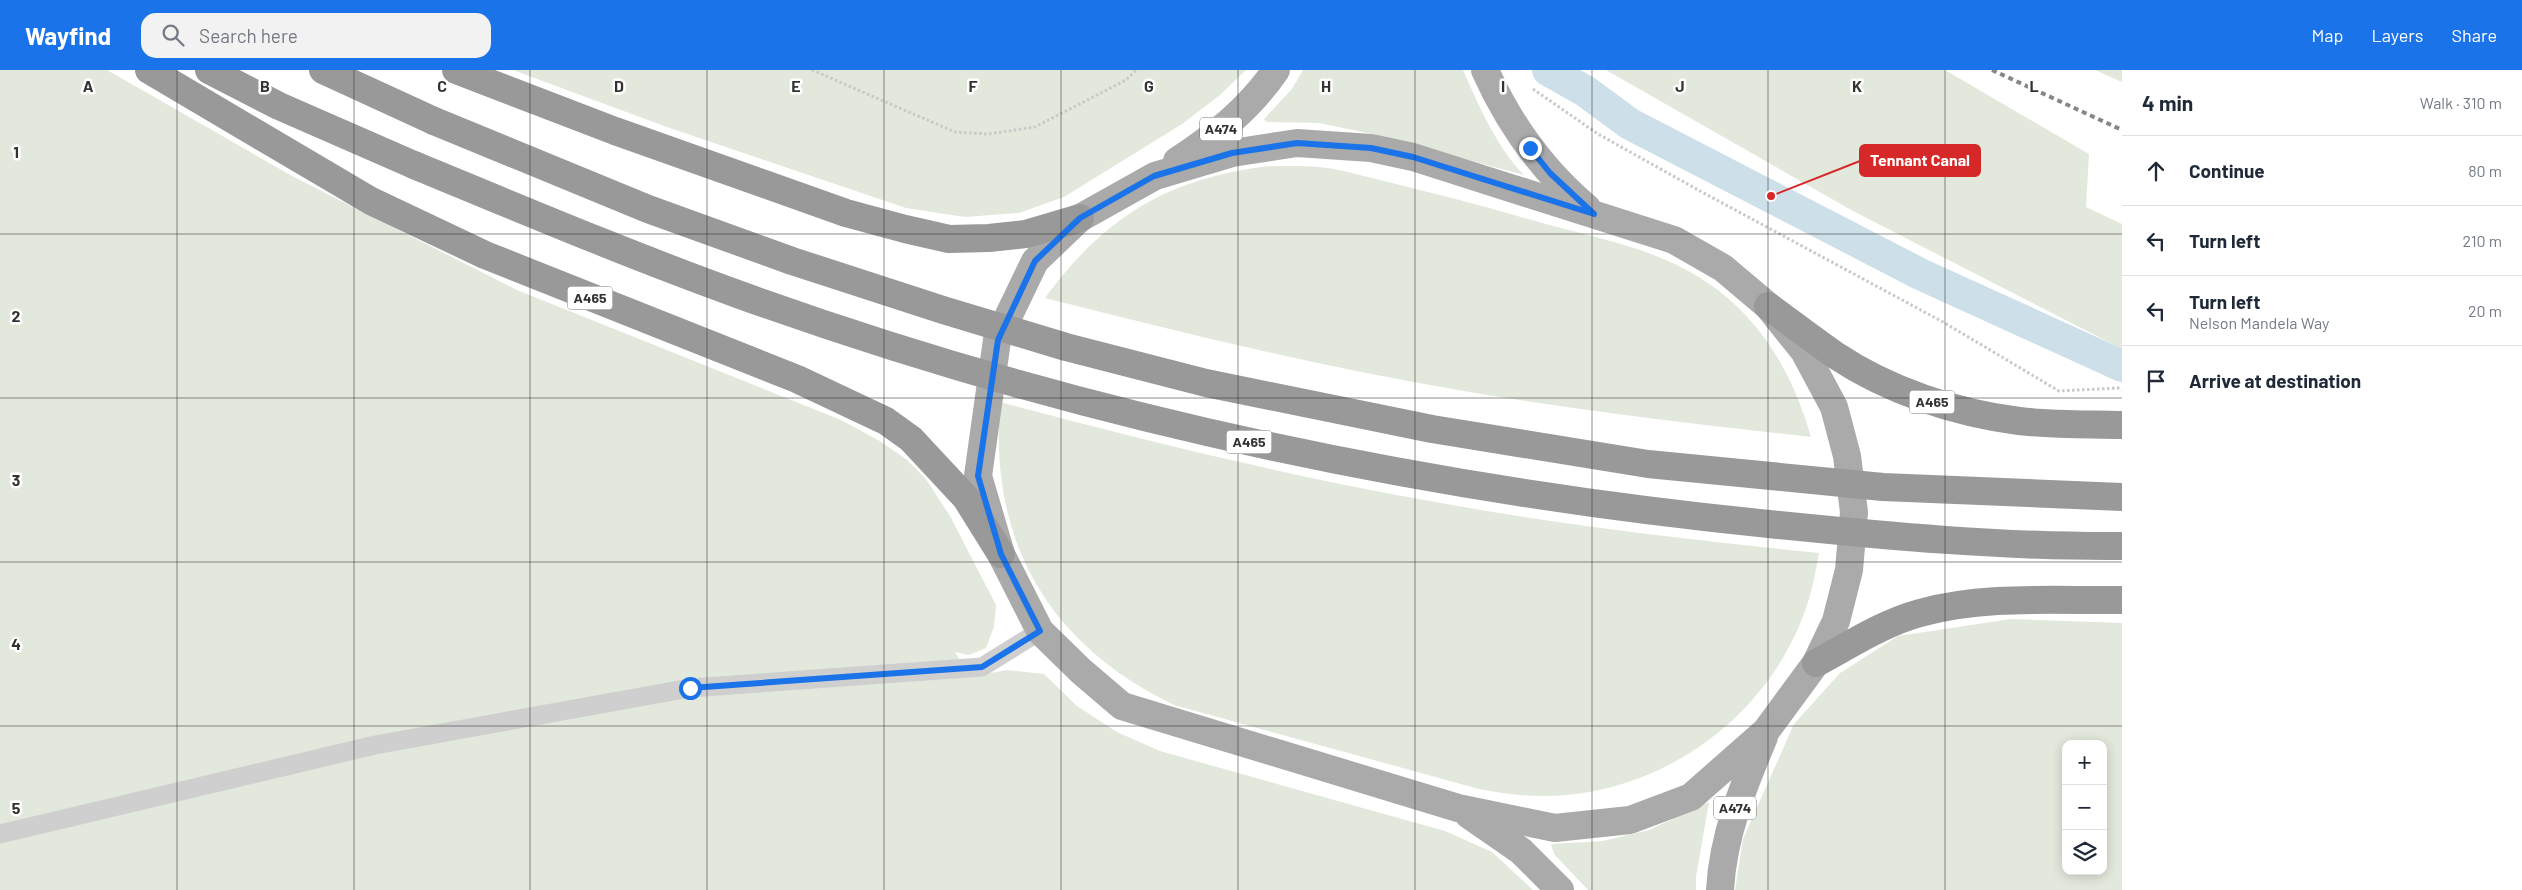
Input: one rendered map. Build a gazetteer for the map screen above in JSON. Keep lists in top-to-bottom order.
{
  "streets": {
    "highway": ["A465"],
    "main road": ["A474"]
  },
  "places": ["Tennant Canal"],
  "page": {
    "header": "Wayfind",
    "search": "Search here",
    "nav": ["Map", "Layers", "Share"],
    "heading": ["4 min", "Walk · 310 m"],
    "list": [
      ["Continue", "80 m"],
      ["Turn left", "210 m"],
      ["Turn left", "Nelson Mandela Way", "20 m"],
      "Arrive at destination"
    ],
    "map_buttons": ["+", "−"]
  },
  "grid": {
    "columns": [
      "A",
      "B",
      "C",
      "D",
      "E",
      "F",
      "G",
      "H",
      "I",
      "J",
      "K",
      "L"
    ],
    "rows": [
      "1",
      "2",
      "3",
      "4",
      "5"
    ]
  }
}
